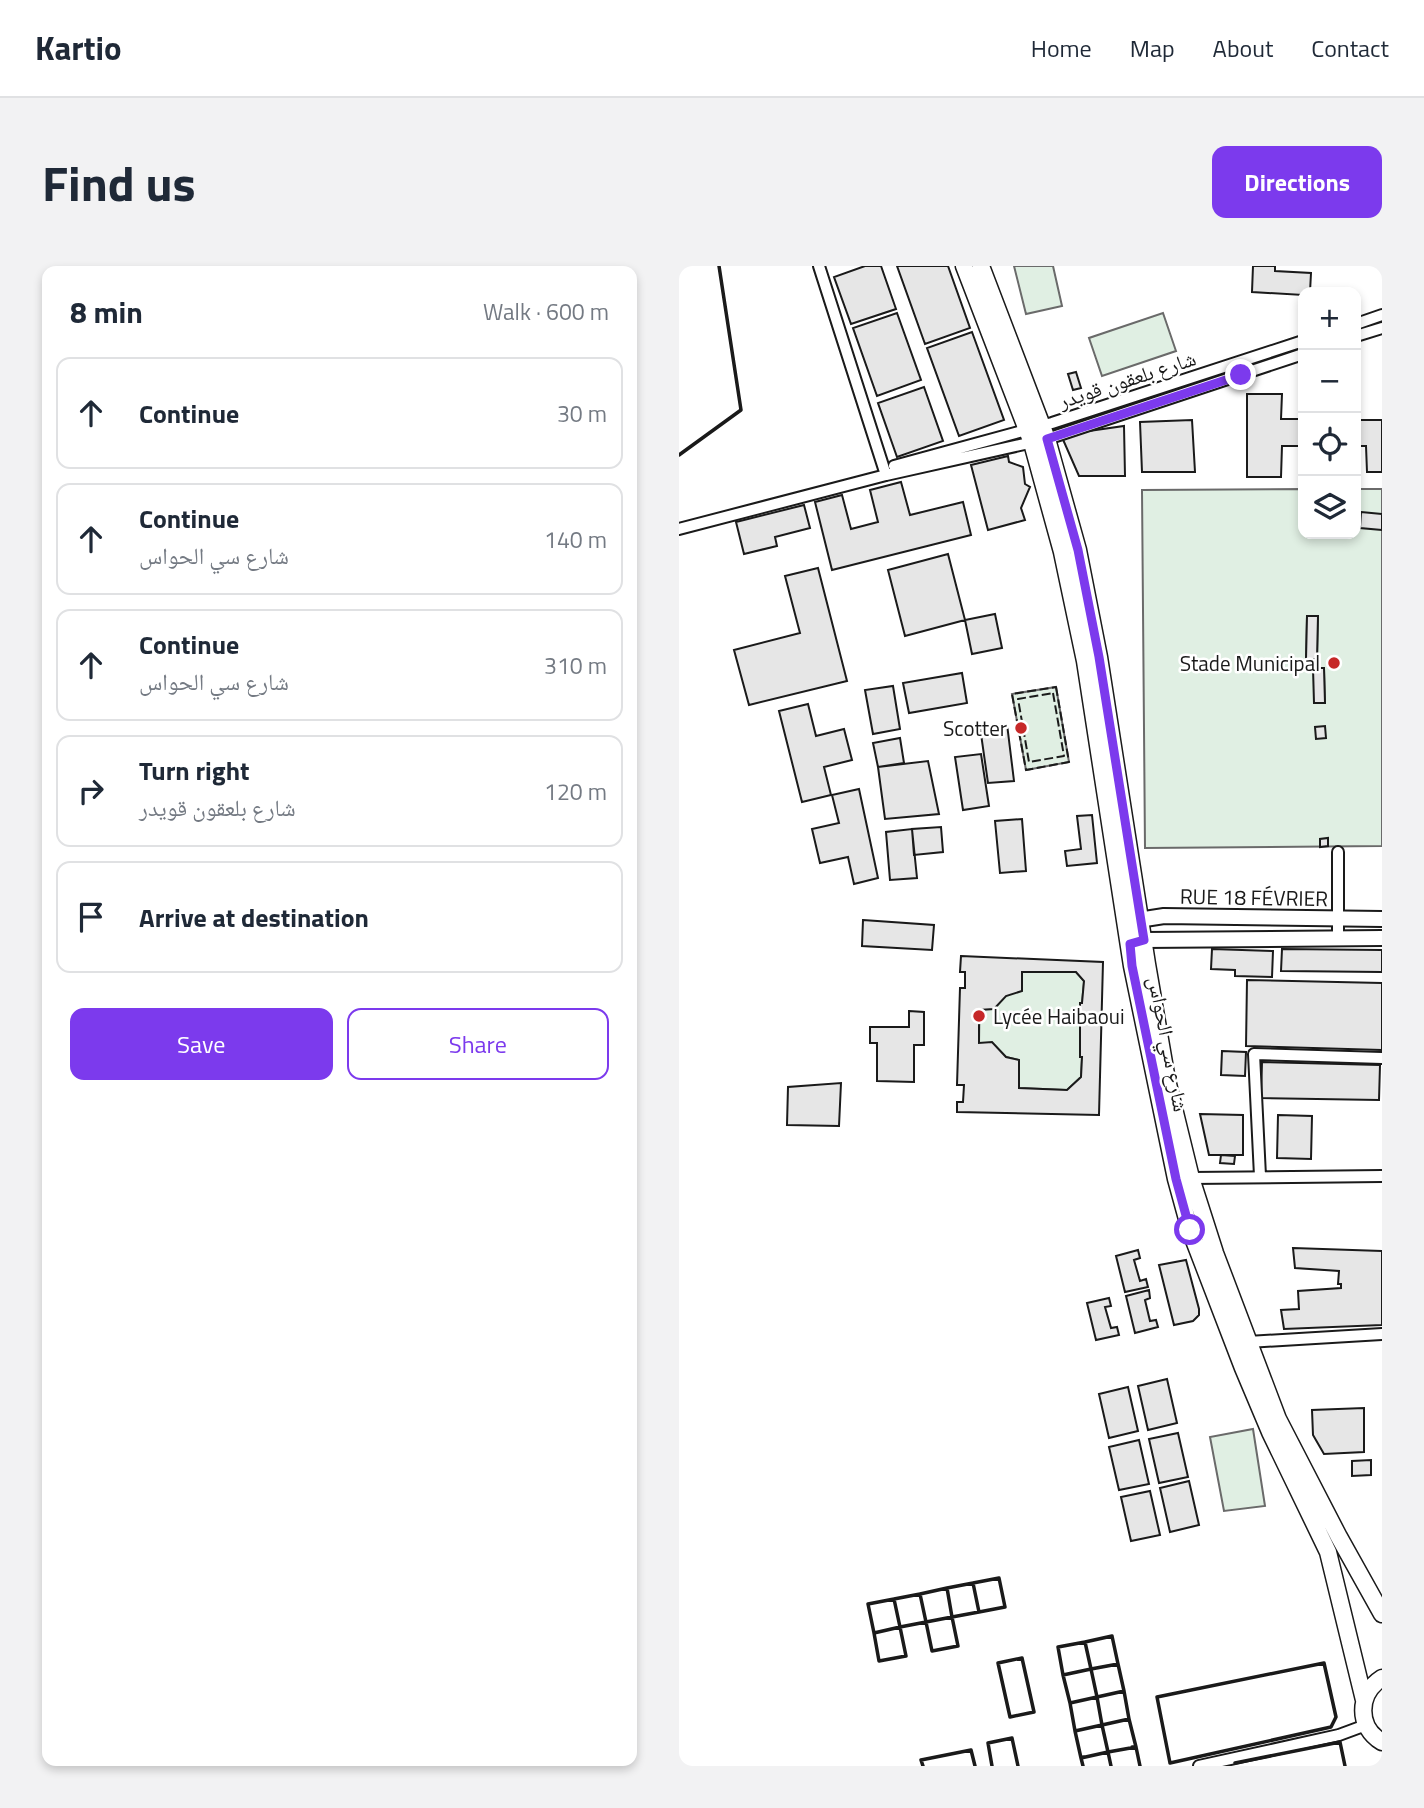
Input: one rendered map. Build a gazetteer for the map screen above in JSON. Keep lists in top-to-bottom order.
{
  "streets": {
    "main road": ["شارع سي الحواس"],
    "street": ["شارع بلعقون قويدر", "RUE 18 FÉVRIER"]
  },
  "crossings": [
    ["شارع بلعقون قويدر", "شارع سي الحواس"],
    ["RUE 18 FÉVRIER", "شارع سي الحواس"]
  ],
  "places": ["Stade Municipal", "Scotter", "Lycée Haibaoui"],
  "page": {
    "header": "Kartio",
    "nav": [
      "Home",
      "Map",
      "About",
      "Contact"
    ],
    "title": "Find us",
    "buttons": [
      "Directions",
      ["Save", "Share"]
    ],
    "heading": ["8 min", "Walk · 600 m"],
    "map_buttons": ["+", "−"],
    "list": [
      ["Continue", "30 m"],
      ["Continue", "شارع سي الحواس", "140 m"],
      ["Continue", "شارع سي الحواس", "310 m"],
      ["Turn right", "شارع بلعقون قويدر", "120 m"],
      "Arrive at destination"
    ]
  }
}
